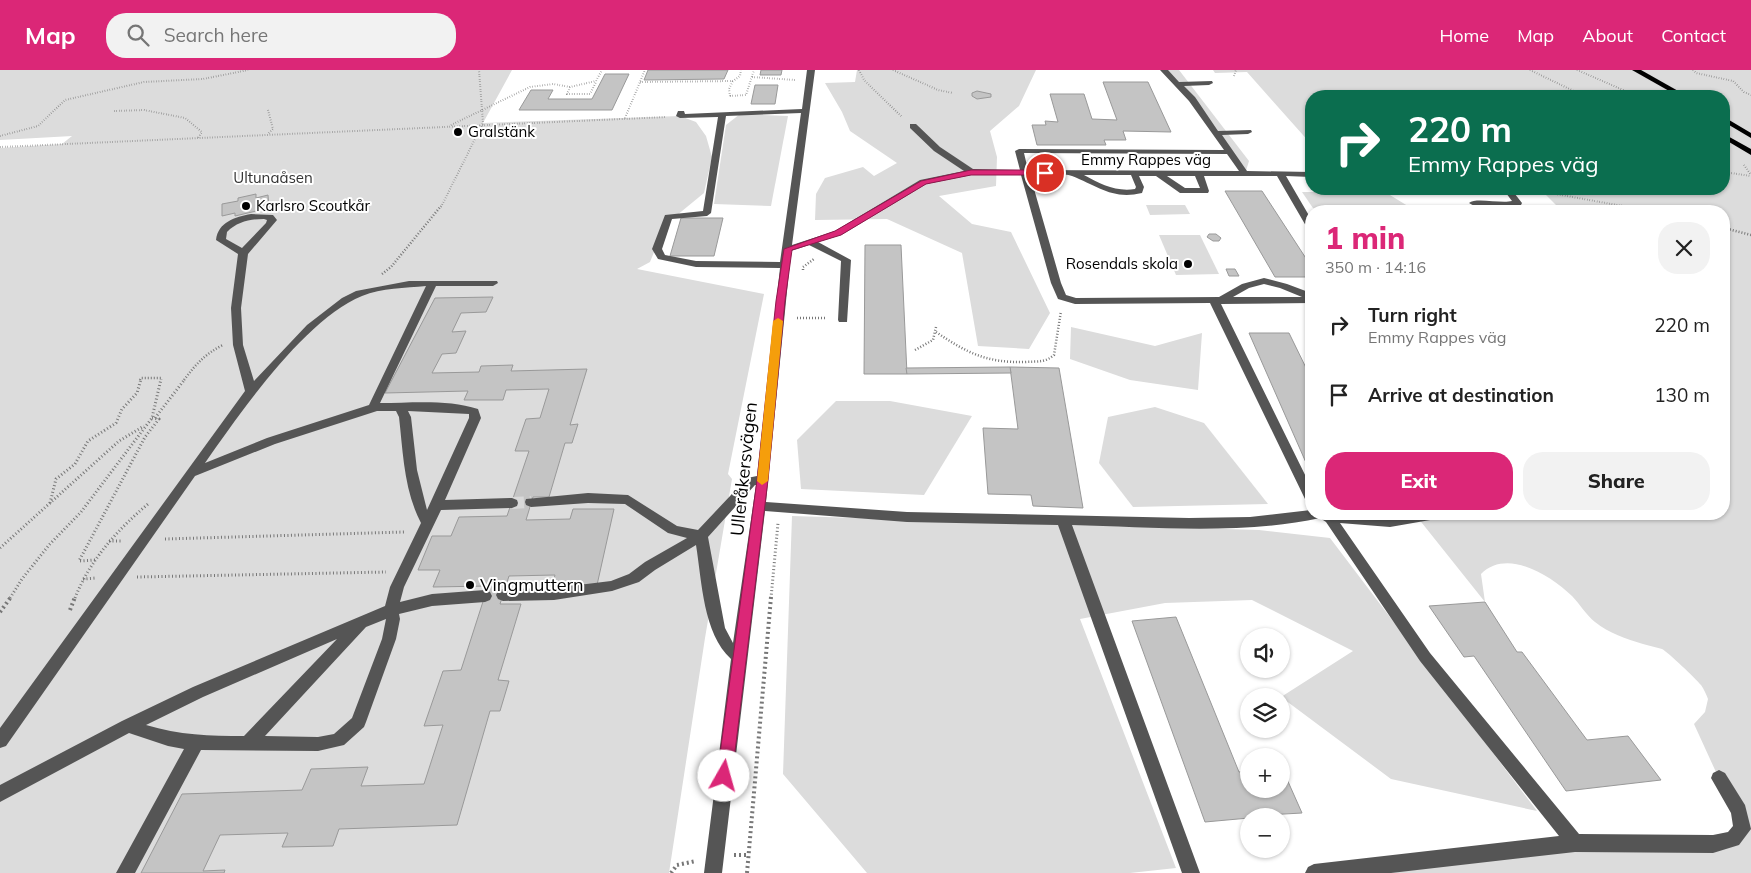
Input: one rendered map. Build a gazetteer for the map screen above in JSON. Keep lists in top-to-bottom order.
{
  "streets": {
    "street": ["Emmy Rappes väg", "Ulleråkersvägen"]
  },
  "crossings": [
    ["Emmy Rappes väg", "Ulleråkersvägen"]
  ],
  "parks": ["Ultunaåsen"],
  "places": [
    "Gralstänk",
    "Karlsro Scoutkår",
    "Rosendals skola",
    "Vingmuttern"
  ],
  "page": {
    "header": "Map",
    "search": "Search here",
    "nav": [
      "Home",
      "Map",
      "About",
      "Contact"
    ],
    "turn": ["220 m", "Emmy Rappes väg"],
    "heading": ["1 min", "350 m · 14:16"],
    "list": [
      {
        "name": "Turn right",
        "note": "Emmy Rappes väg",
        "value": "220 m"
      },
      {
        "name": "Arrive at destination",
        "value": "130 m"
      }
    ],
    "buttons": ["Exit", "Share"],
    "map_buttons": ["+", "−"]
  }
}
